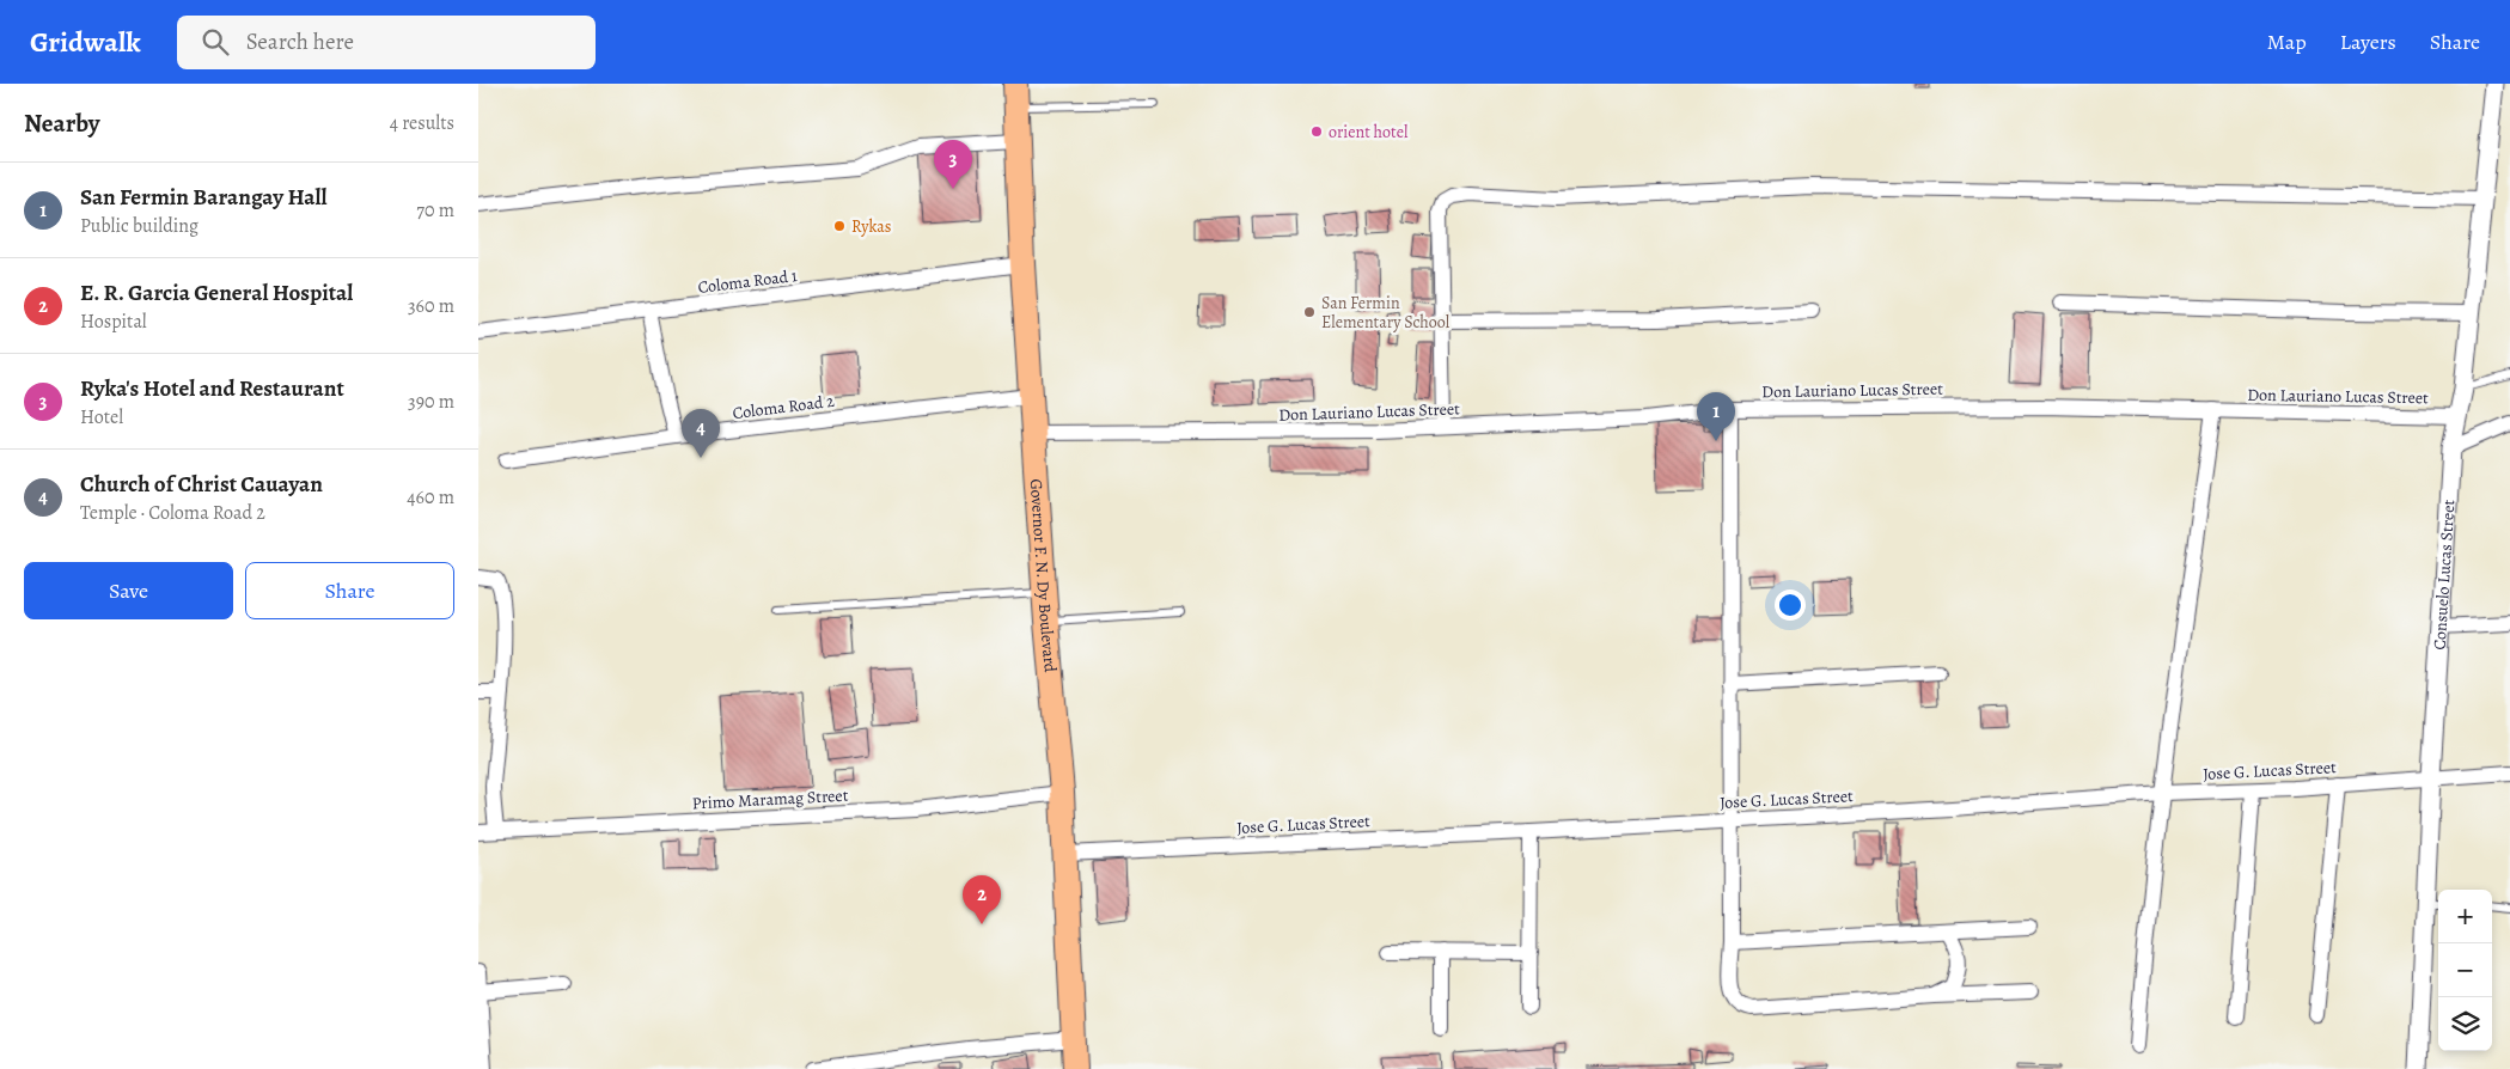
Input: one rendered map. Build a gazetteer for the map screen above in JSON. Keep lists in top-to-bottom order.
{
  "streets": {
    "highway": ["Governor F. N. Dy Boulevard"],
    "street": [
      "Coloma Road 1",
      "Don Lauriano Lucas Street",
      "Coloma Road 2",
      "Consuelo Lucas Street",
      "Jose G. Lucas Street",
      "Primo Maramag Street"
    ]
  },
  "crossings": [
    ["Coloma Road 1", "Governor F. N. Dy Boulevard"],
    ["Don Lauriano Lucas Street", "Consuelo Lucas Street"],
    ["Don Lauriano Lucas Street", "Governor F. N. Dy Boulevard"],
    ["Coloma Road 2", "Governor F. N. Dy Boulevard"],
    ["Consuelo Lucas Street", "Jose G. Lucas Street"],
    ["Governor F. N. Dy Boulevard", "Jose G. Lucas Street"],
    ["Governor F. N. Dy Boulevard", "Primo Maramag Street"]
  ],
  "places": ["orient hotel", "Rykas", "San Fermin Elementary School"],
  "page": {
    "header": "Gridwalk",
    "search": "Search here",
    "nav": ["Map", "Layers", "Share"],
    "heading": ["Nearby", "4 results"],
    "pins": [
      "3",
      "1",
      "4",
      "2"
    ],
    "list": [
      {
        "mark": "1",
        "name": "San Fermin Barangay Hall",
        "note": "Public building",
        "value": "70 m"
      },
      {
        "mark": "2",
        "name": "E. R. Garcia General Hospital",
        "note": "Hospital",
        "value": "360 m"
      },
      {
        "mark": "3",
        "name": "Ryka's Hotel and Restaurant",
        "note": "Hotel",
        "value": "390 m"
      },
      {
        "mark": "4",
        "name": "Church of Christ Cauayan",
        "note": "Temple · Coloma Road 2",
        "value": "460 m"
      }
    ],
    "buttons": ["Save", "Share"],
    "map_buttons": ["+", "−"]
  }
}
